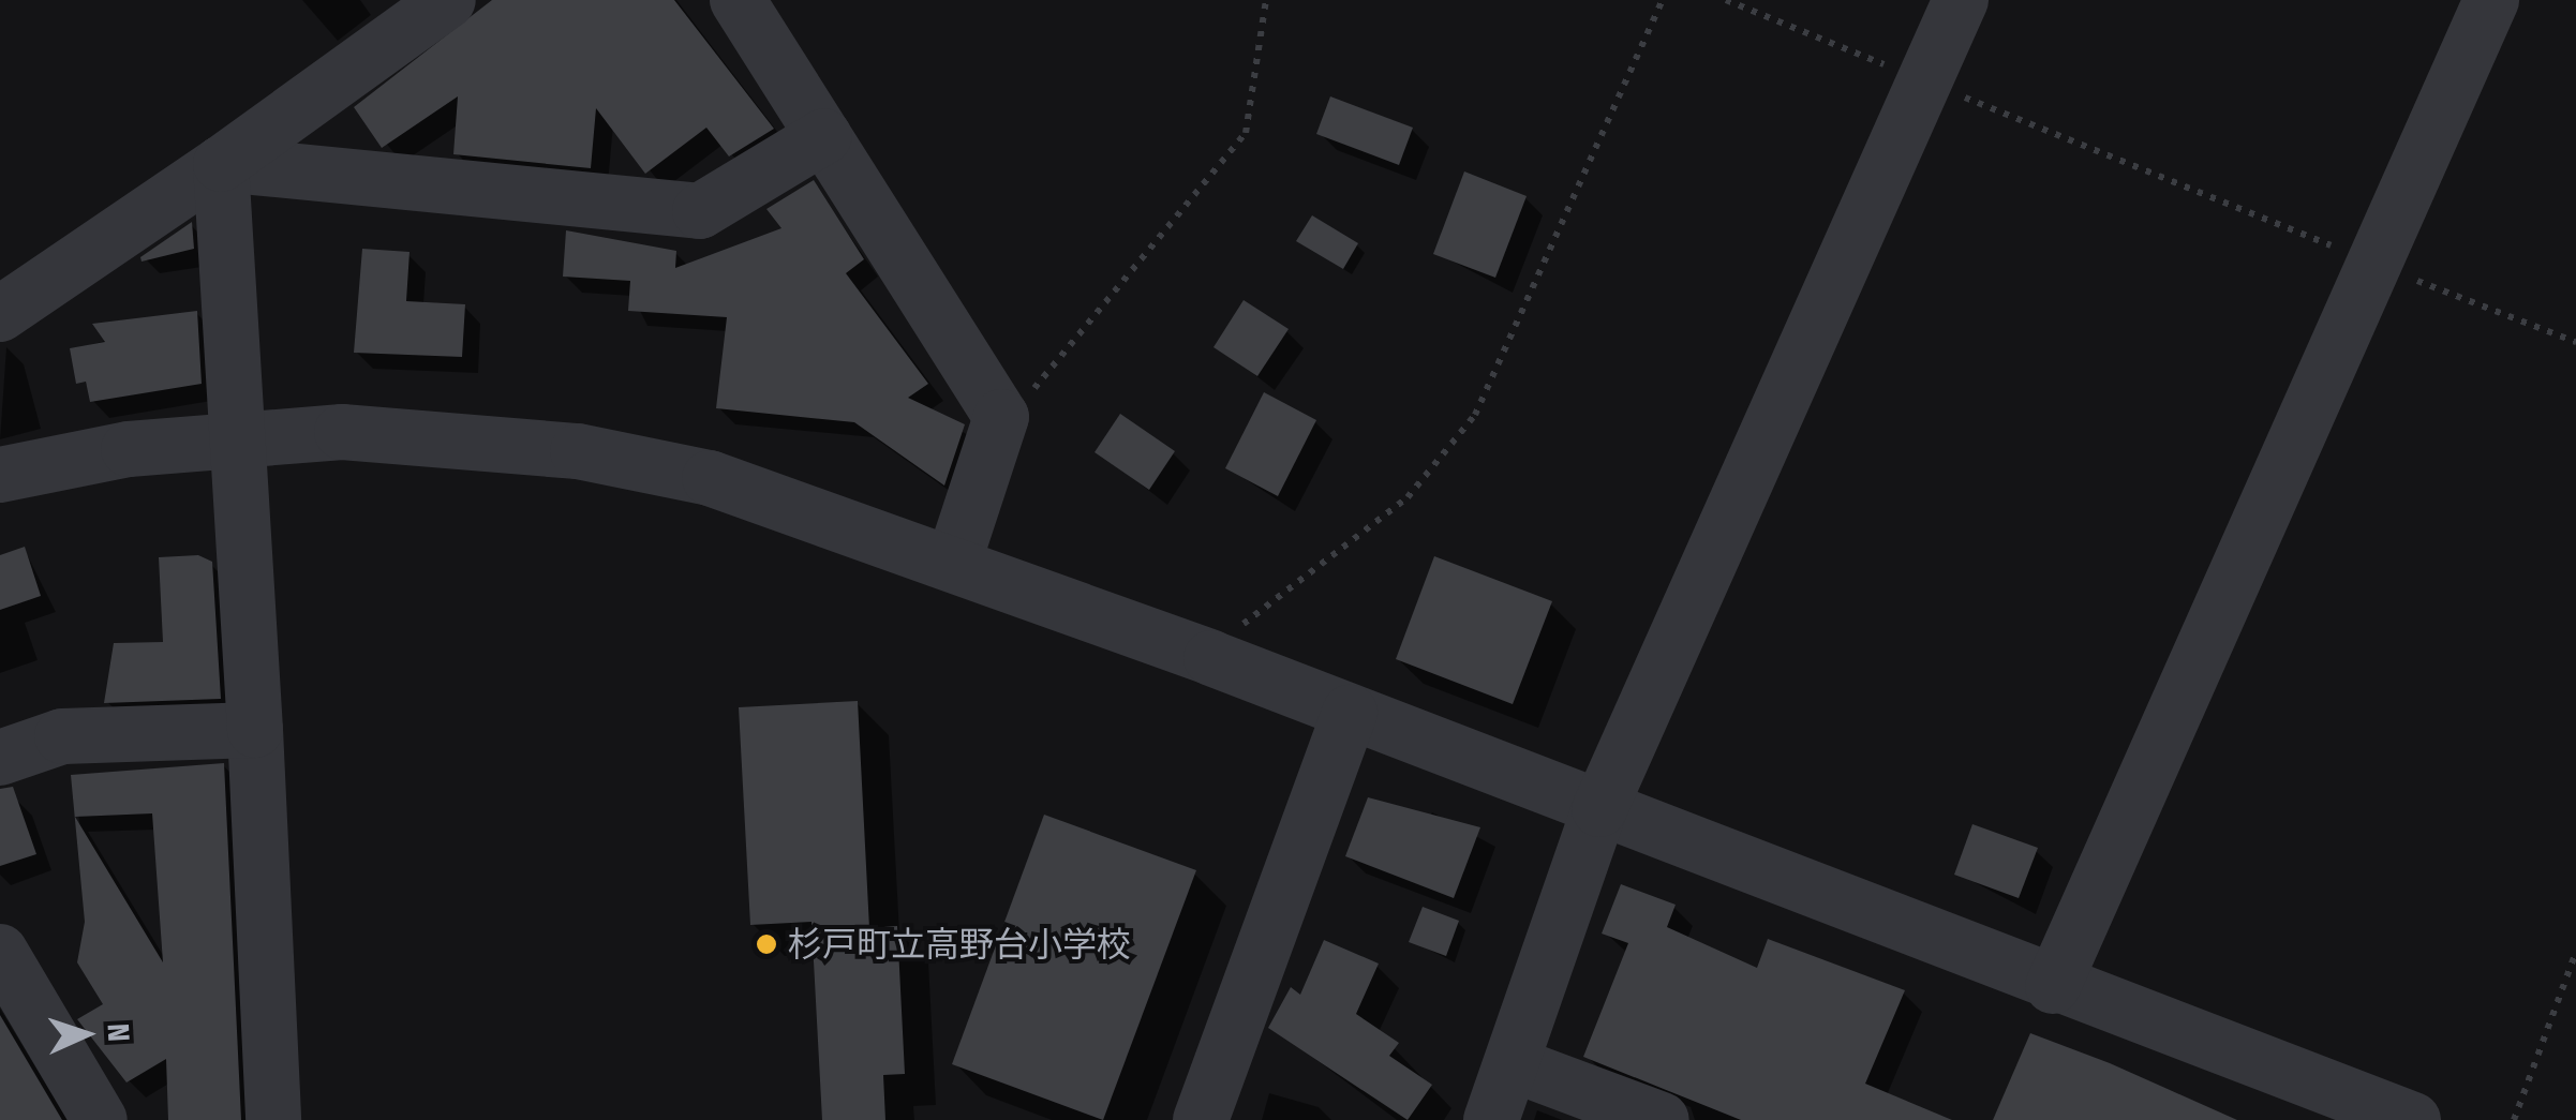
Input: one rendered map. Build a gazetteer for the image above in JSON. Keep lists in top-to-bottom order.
{
  "places": ["杉戸町立高野台小学校"],
  "north": "right"
}
